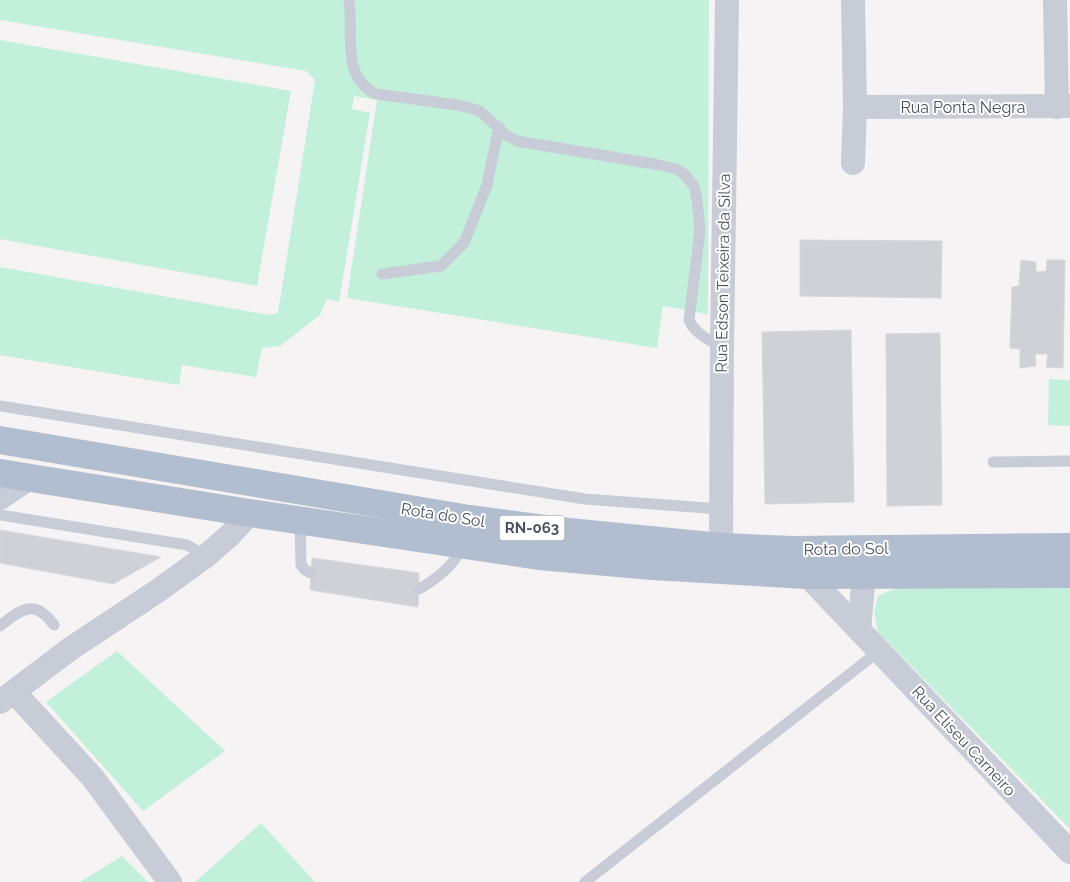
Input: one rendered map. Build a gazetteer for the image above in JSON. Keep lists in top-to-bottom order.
{
  "streets": {
    "main road": ["Rota do Sol", "RN-063"],
    "street": ["Rua Ponta Negra", "Rua Edson Teixeira da Silva", "Rua Eliseu Carneiro"]
  },
  "crossings": [
    ["Rua Edson Teixeira da Silva", "Rota do Sol"],
    ["Rota do Sol", "Rua Eliseu Carneiro"]
  ]
}
